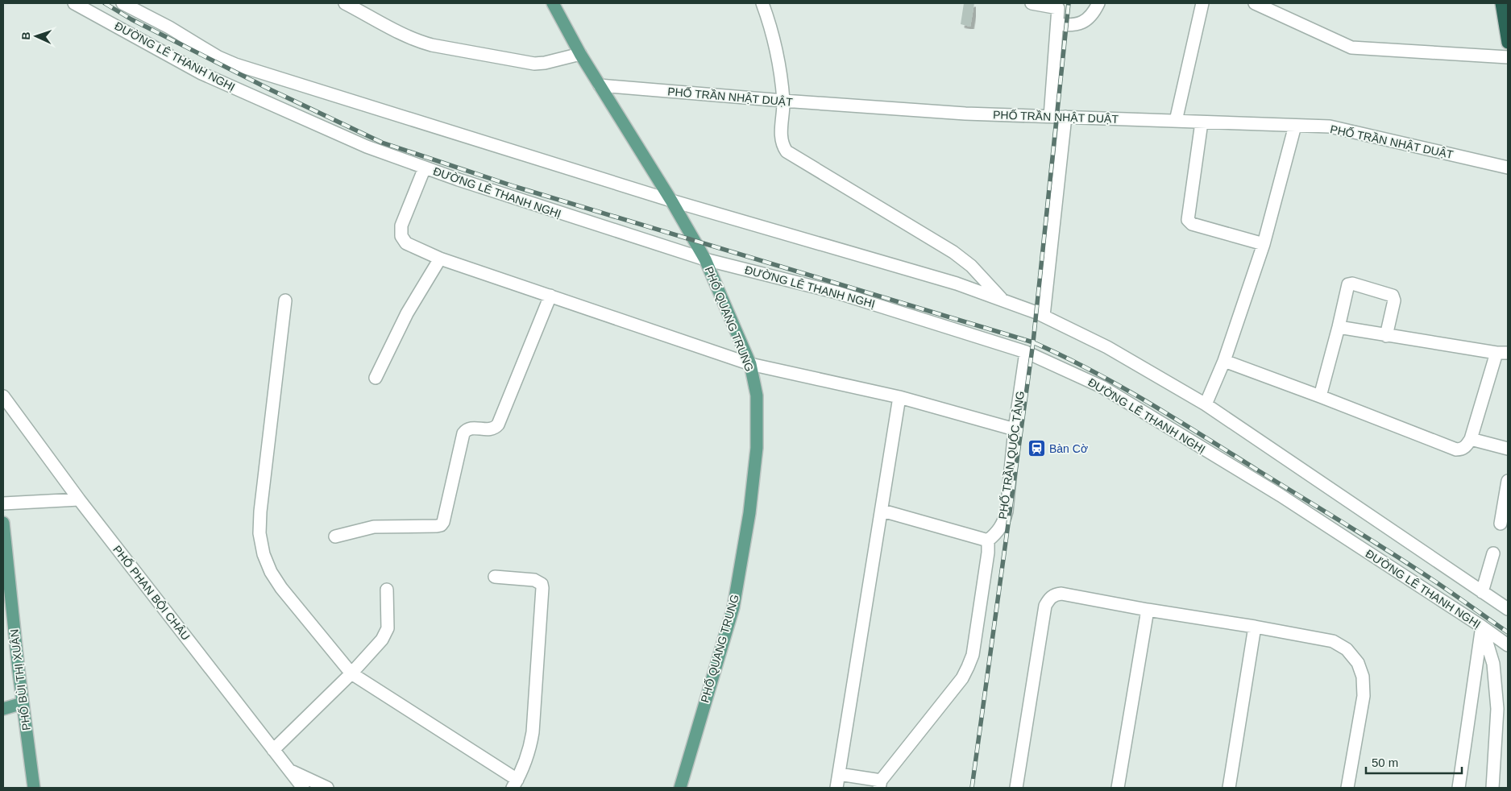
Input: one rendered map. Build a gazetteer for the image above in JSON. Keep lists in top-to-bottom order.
{
  "streets": {
    "main road": ["PHỐ QUANG TRUNG", "PHỐ BÙI THỊ XUÂN"],
    "street": [
      "ĐƯỜNG LÊ THANH NGHỊ",
      "PHỐ TRẦN NHẬT DUẬT",
      "PHỐ TRẦN QUỐC TẢNG",
      "PHỐ PHAN BỘI CHÂU"
    ]
  },
  "crossings": [
    ["ĐƯỜNG LÊ THANH NGHỊ", "PHỐ QUANG TRUNG"],
    ["ĐƯỜNG LÊ THANH NGHỊ", "PHỐ TRẦN QUỐC TẢNG"],
    ["PHỐ TRẦN NHẬT DUẬT", "PHỐ QUANG TRUNG"]
  ],
  "places": {
    "station": ["Bàn Cờ"]
  },
  "scale_bar": "50 m",
  "north": "left"
}
